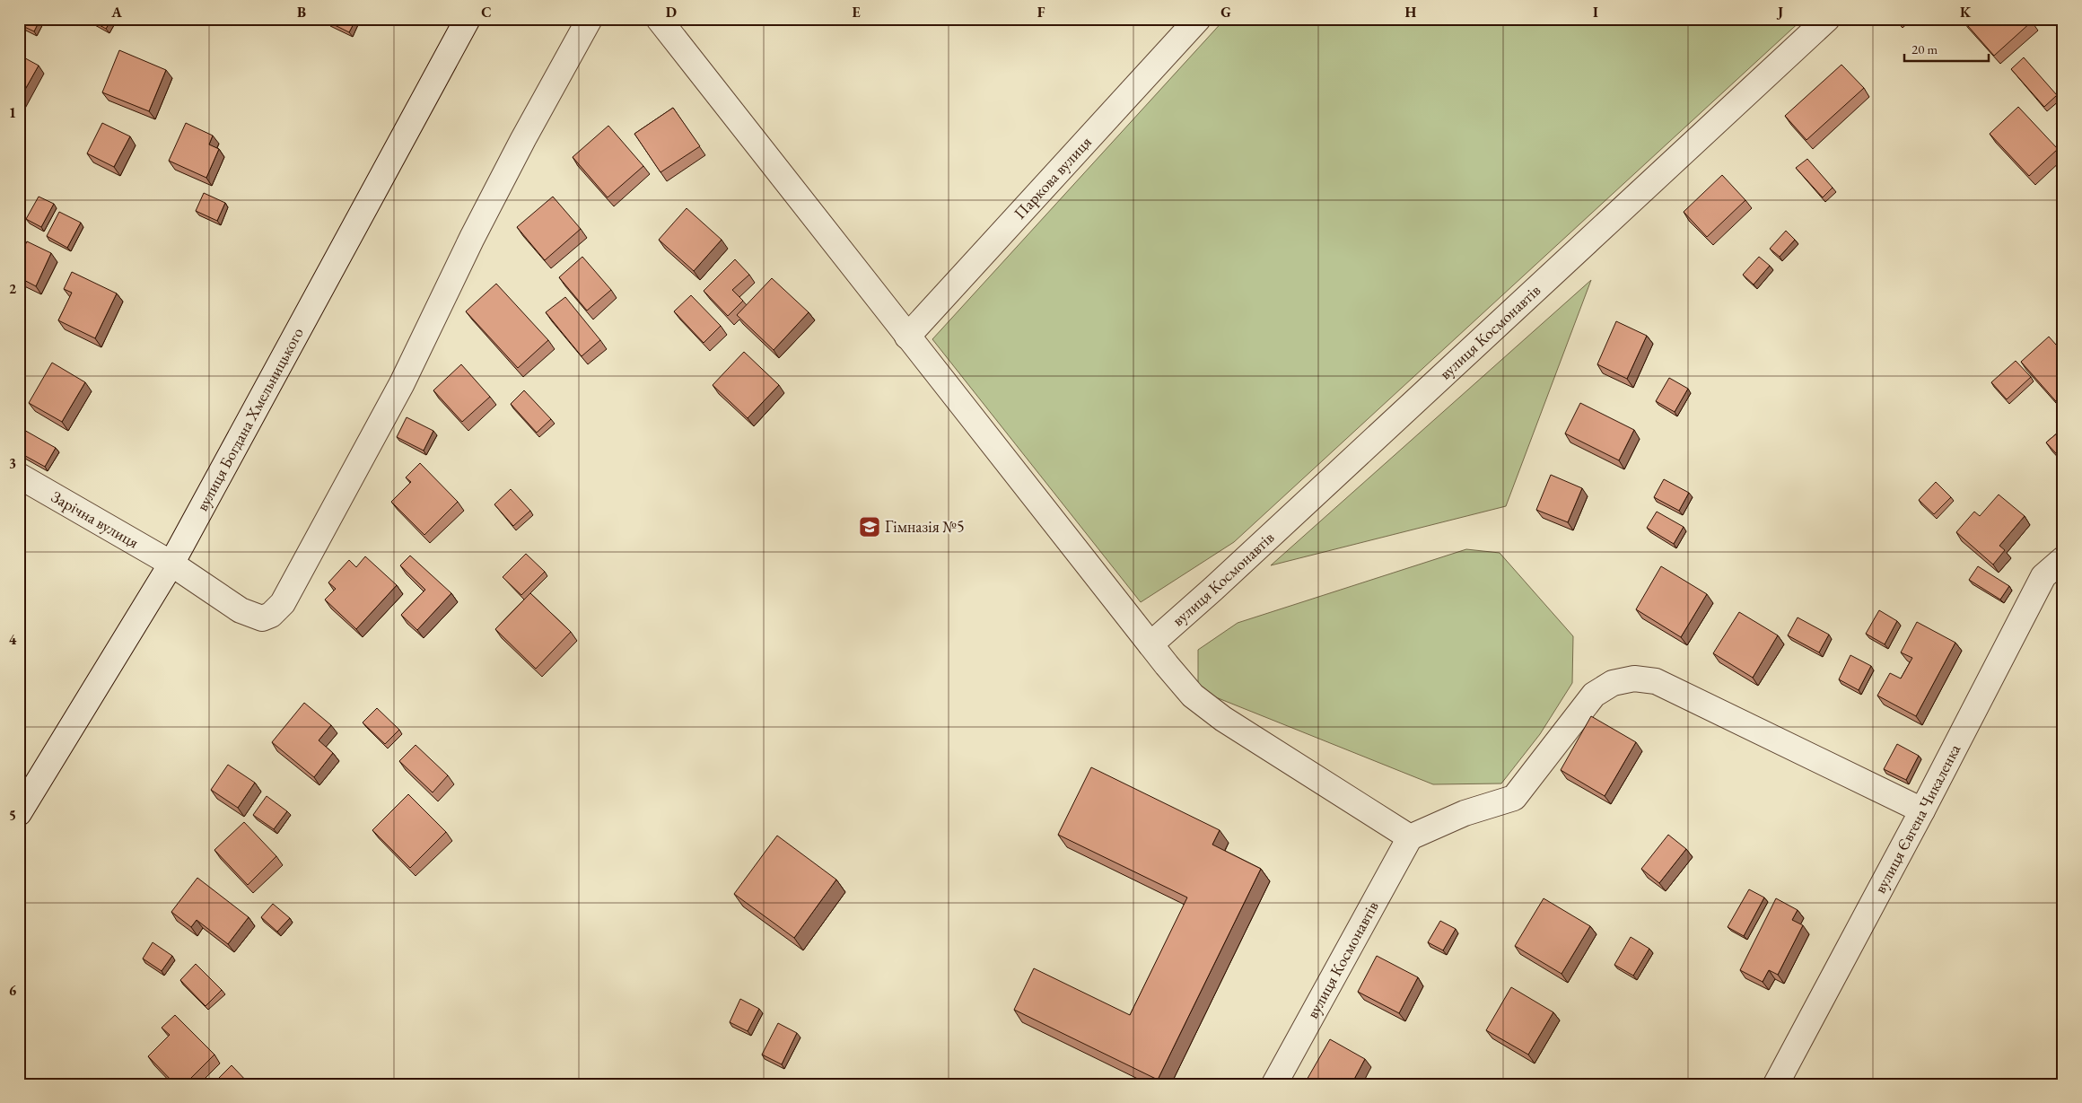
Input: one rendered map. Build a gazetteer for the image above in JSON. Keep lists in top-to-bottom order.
{
  "streets": {
    "street": [
      "Паркова вулиця",
      "вулиця Космонавтів",
      "вулиця Богдана Хмельницького",
      "Зарічна вулиця",
      "вулиця Євгена Чикаленка"
    ]
  },
  "crossings": [
    ["вулиця Богдана Хмельницького", "Зарічна вулиця"]
  ],
  "places": {
    "school or university": ["Гімназія №5"]
  },
  "scale_bar": "20 m",
  "grid": {
    "columns": [
      "A",
      "B",
      "C",
      "D",
      "E",
      "F",
      "G",
      "H",
      "I",
      "J",
      "K"
    ],
    "rows": [
      "1",
      "2",
      "3",
      "4",
      "5",
      "6"
    ]
  }
}
